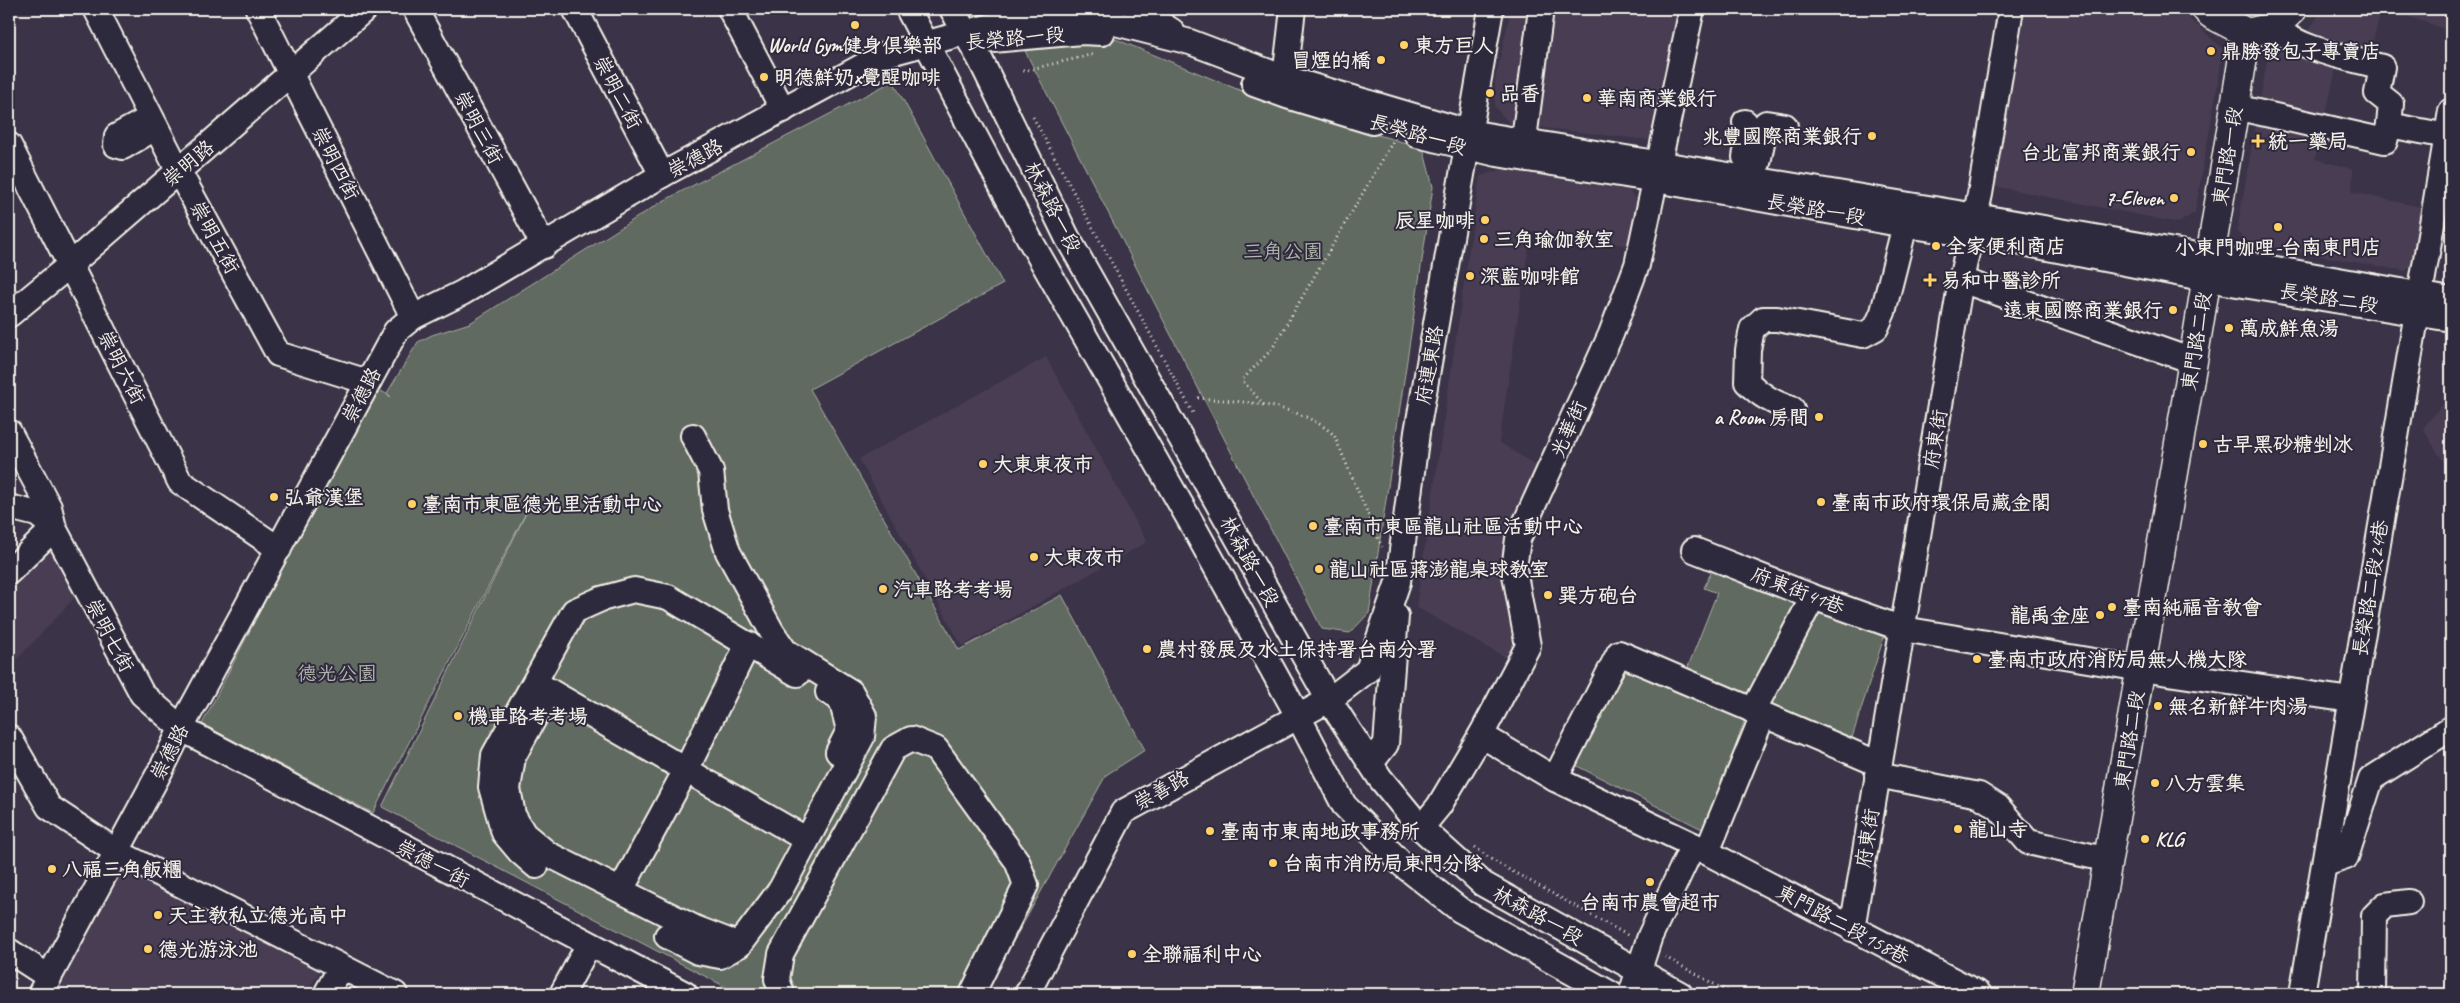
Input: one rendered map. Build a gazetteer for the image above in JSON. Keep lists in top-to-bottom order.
{
  "streets": {
    "main road": ["東門路一段", "東門路二段"],
    "street": [
      "長榮路一段",
      "崇明二街",
      "崇明三街",
      "崇德路",
      "崇明路",
      "崇明四街",
      "林森路一段",
      "崇明五街",
      "長榮路二段",
      "府連東路",
      "崇明六街",
      "光華街",
      "府東街",
      "長榮路二段24巷",
      "府東街41巷",
      "崇明七街",
      "崇善路",
      "崇德一街",
      "東門路二段158巷"
    ]
  },
  "crossings": [
    ["長榮路一段", "東門路一段"],
    ["長榮路一段", "崇德路"],
    ["長榮路一段", "林森路一段"],
    ["長榮路一段", "長榮路二段"],
    ["長榮路一段", "東門路二段"],
    ["長榮路一段", "府連東路"],
    ["長榮路一段", "光華街"],
    ["長榮路一段", "府東街"],
    ["崇明二街", "崇德路"],
    ["崇明三街", "崇德路"],
    ["東門路一段", "長榮路二段"],
    ["東門路一段", "東門路二段"],
    ["崇德路", "崇明四街"],
    ["崇德路", "林森路一段"],
    ["崇德路", "崇明五街"],
    ["崇德路", "崇明六街"],
    ["崇德路", "崇明七街"],
    ["崇德路", "崇德一街"],
    ["崇明路", "崇明四街"],
    ["崇明路", "崇明五街"],
    ["崇明路", "崇明六街"],
    ["林森路一段", "府連東路"],
    ["林森路一段", "光華街"],
    ["林森路一段", "崇善路"],
    ["長榮路二段", "東門路二段"],
    ["長榮路二段", "長榮路二段24巷"],
    ["東門路二段", "府東街41巷"],
    ["府連東路", "崇善路"],
    ["光華街", "東門路二段158巷"],
    ["府東街", "府東街41巷"],
    ["府東街", "東門路二段158巷"],
    ["長榮路二段24巷", "府東街41巷"],
    ["崇明七街", "崇德一街"]
  ],
  "parks": ["三角公園", "德光公園"],
  "places": {
    "other": [
      "World Gym健身俱樂部",
      "東方巨人",
      "鼎勝發包子專賣店",
      "冒煙的橋",
      "明德鮮奶x覺醒咖啡",
      "品香",
      "華南商業銀行",
      "兆豐國際商業銀行",
      "台北富邦商業銀行",
      "7-Eleven",
      "辰星咖啡",
      "小東門咖哩-台南東門店",
      "三角瑜伽教室",
      "全家便利商店",
      "深藍咖啡館",
      "遠東國際商業銀行",
      "萬成鮮魚湯",
      "a Room 房間",
      "古早黑砂糖剉冰",
      "大東東夜市",
      "弘爺漢堡",
      "臺南市政府環保局藏金閣",
      "臺南市東區德光里活動中心",
      "臺南市東區龍山社區活動中心",
      "大東夜市",
      "龍山社區蔣澎龍桌球教室",
      "汽車路考考場",
      "巽方砲台",
      "臺南純福音教會",
      "龍禹金座",
      "農村發展及水土保持署台南分署",
      "臺南市政府消防局無人機大隊",
      "無名新鮮牛肉湯",
      "機車路考考場",
      "八方雲集",
      "龍山寺",
      "臺南市東南地政事務所",
      "KLG",
      "台南市消防局東門分隊",
      "八福三角飯糰",
      "台南市農會超市",
      "天主教私立德光高中",
      "德光游泳池",
      "全聯福利中心"
    ],
    "health": ["統一藥局", "易和中醫診所"]
  }
}
